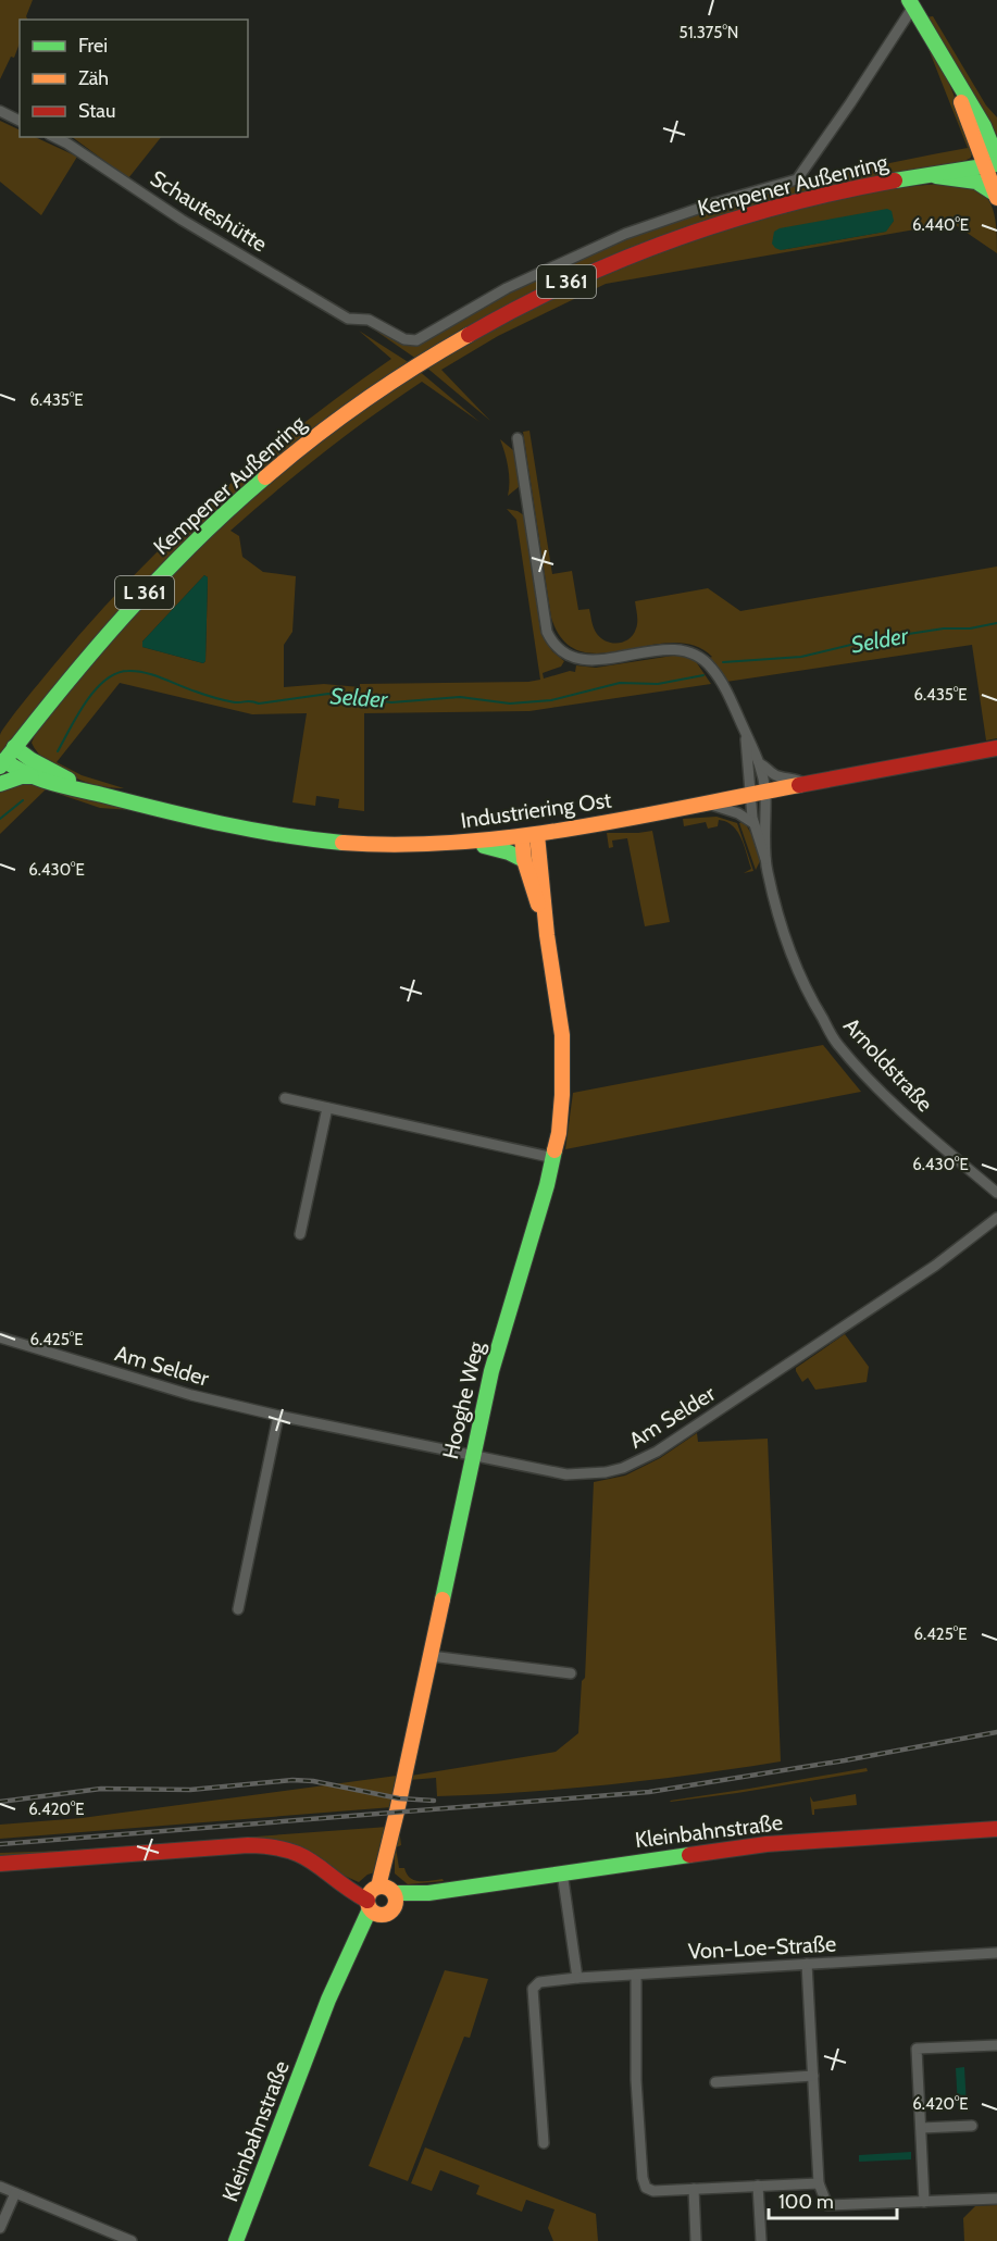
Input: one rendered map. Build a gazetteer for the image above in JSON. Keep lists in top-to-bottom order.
{
  "streets": {
    "street": [
      "Kempener Außenring",
      "Schauteshütte",
      "L 361",
      "Industriering Ost",
      "Arnoldstraße",
      "Am Selder",
      "Hooghe Weg",
      "Kleinbahnstraße",
      "Von-Loe-Straße"
    ]
  },
  "crossings": [
    ["Kempener Außenring", "Industriering Ost"],
    ["Industriering Ost", "Arnoldstraße"],
    ["Industriering Ost", "Hooghe Weg"],
    ["Am Selder", "Hooghe Weg"],
    ["Hooghe Weg", "Kleinbahnstraße"]
  ],
  "water": ["Selder"],
  "legend": ["Frei", "Zäh", "Stau"],
  "scale_bar": "100 m",
  "coordinates": [
    "51.375°N",
    "6.440°E",
    "6.435°E",
    "6.430°E",
    "6.425°E",
    "6.420°E"
  ]
}
